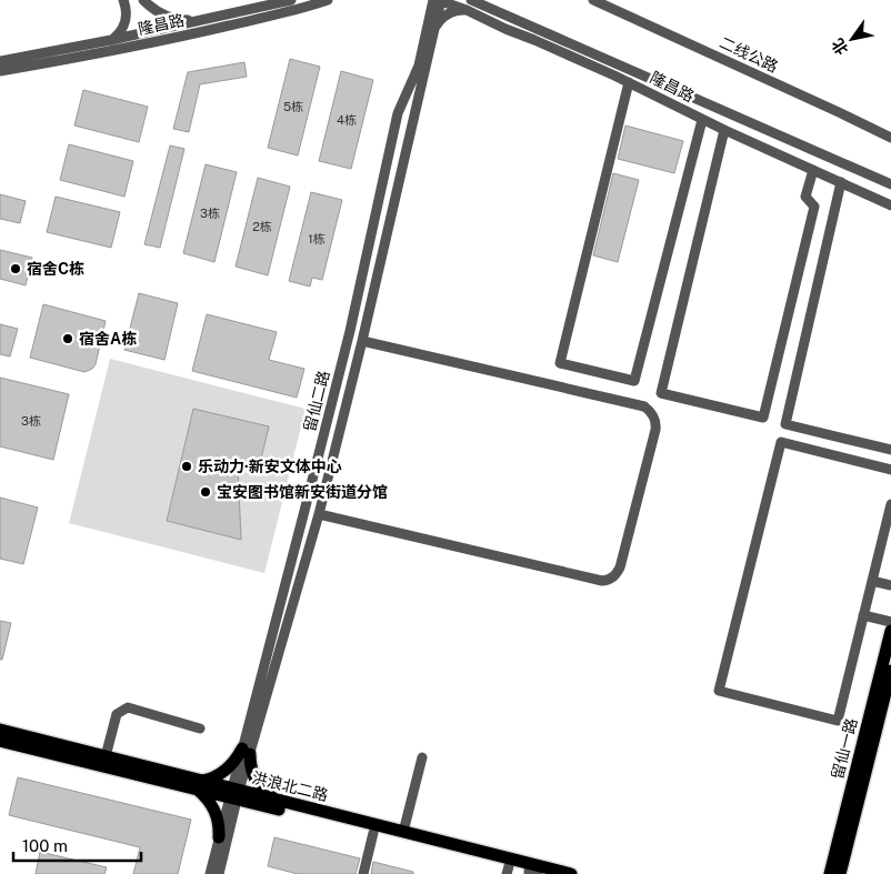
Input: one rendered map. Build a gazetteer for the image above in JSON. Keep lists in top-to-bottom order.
{
  "streets": {
    "main road": ["留仙一路", "洪浪北二路"],
    "street": ["隆昌路", "二线公路", "留仙二路"]
  },
  "crossings": [
    ["隆昌路", "留仙二路"],
    ["留仙二路", "洪浪北二路"]
  ],
  "places": [
    "宿舍C栋",
    "宿舍A栋",
    "乐动力·新安文体中心",
    "宝安图书馆新安街道分馆"
  ],
  "house_numbers": [
    "5栋",
    "4栋",
    "3栋",
    "2栋",
    "1栋",
    "3栋"
  ],
  "scale_bar": "100 m",
  "north": "bottom left"
}
